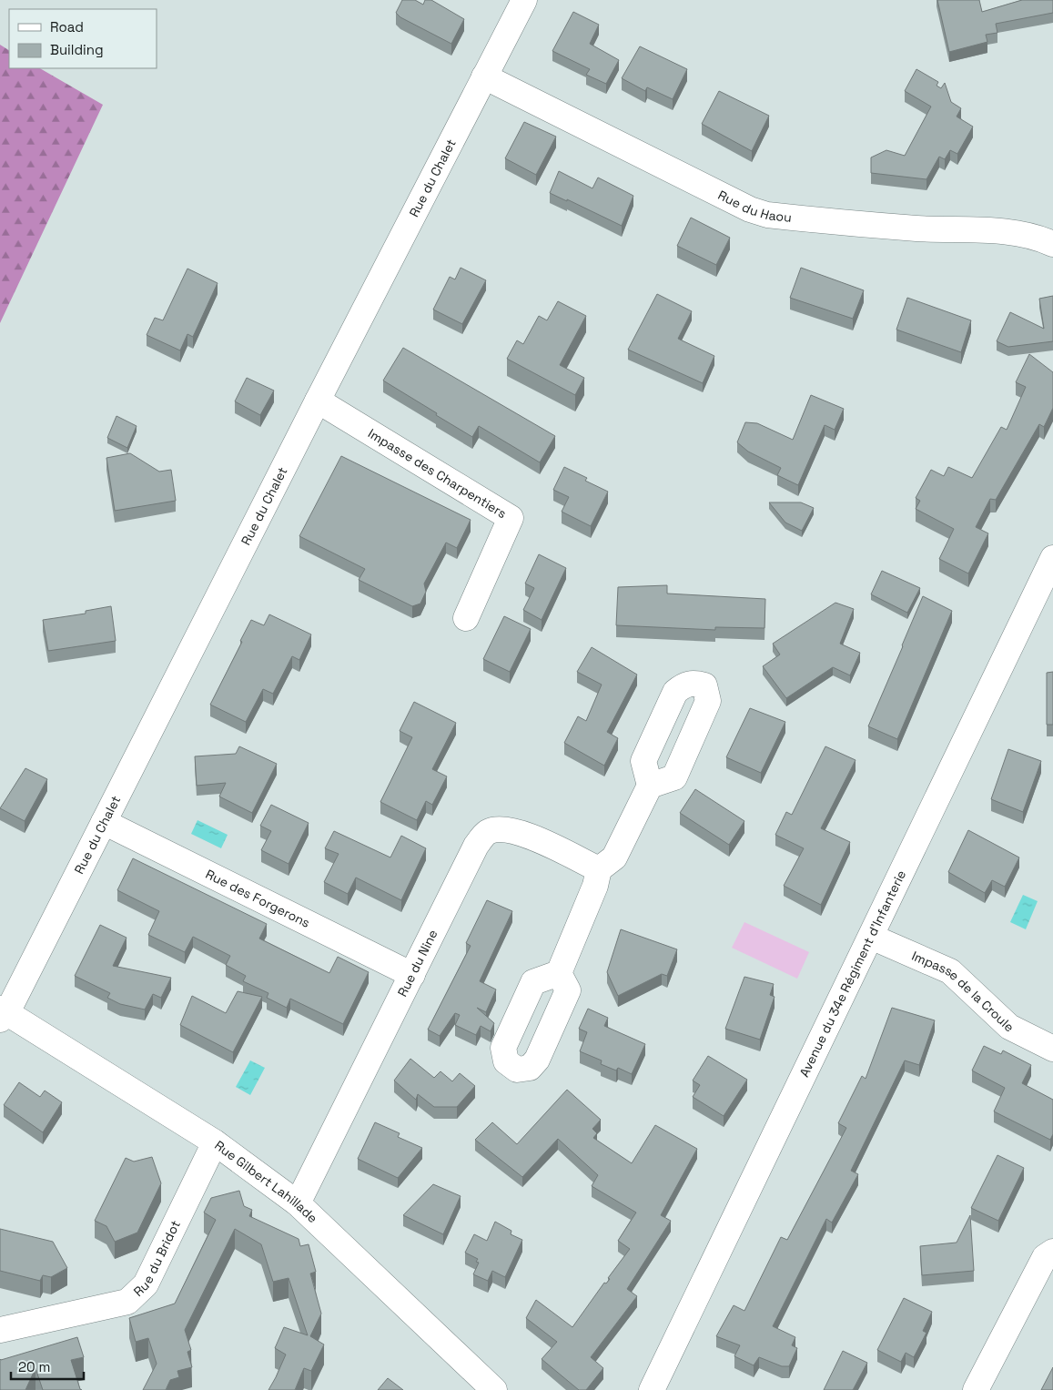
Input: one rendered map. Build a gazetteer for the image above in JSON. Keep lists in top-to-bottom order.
{
  "streets": {
    "street": [
      "Rue du Chalet",
      "Rue du Haou",
      "Impasse des Charpentiers",
      "Rue des Forgerons",
      "Rue du Nine",
      "Avenue du 34e Régiment d'Infanterie",
      "Impasse de la Croule",
      "Rue Gilbert Lahillade",
      "Rue du Bridot"
    ]
  },
  "crossings": [
    ["Rue du Chalet", "Rue du Haou"],
    ["Rue du Chalet", "Impasse des Charpentiers"],
    ["Rue du Chalet", "Rue des Forgerons"],
    ["Rue du Chalet", "Rue Gilbert Lahillade"],
    ["Rue des Forgerons", "Rue du Nine"],
    ["Rue du Nine", "Rue Gilbert Lahillade"],
    ["Avenue du 34e Régiment d'Infanterie", "Impasse de la Croule"],
    ["Rue Gilbert Lahillade", "Rue du Bridot"]
  ],
  "legend": ["Road", "Building"],
  "scale_bar": "20 m"
}
